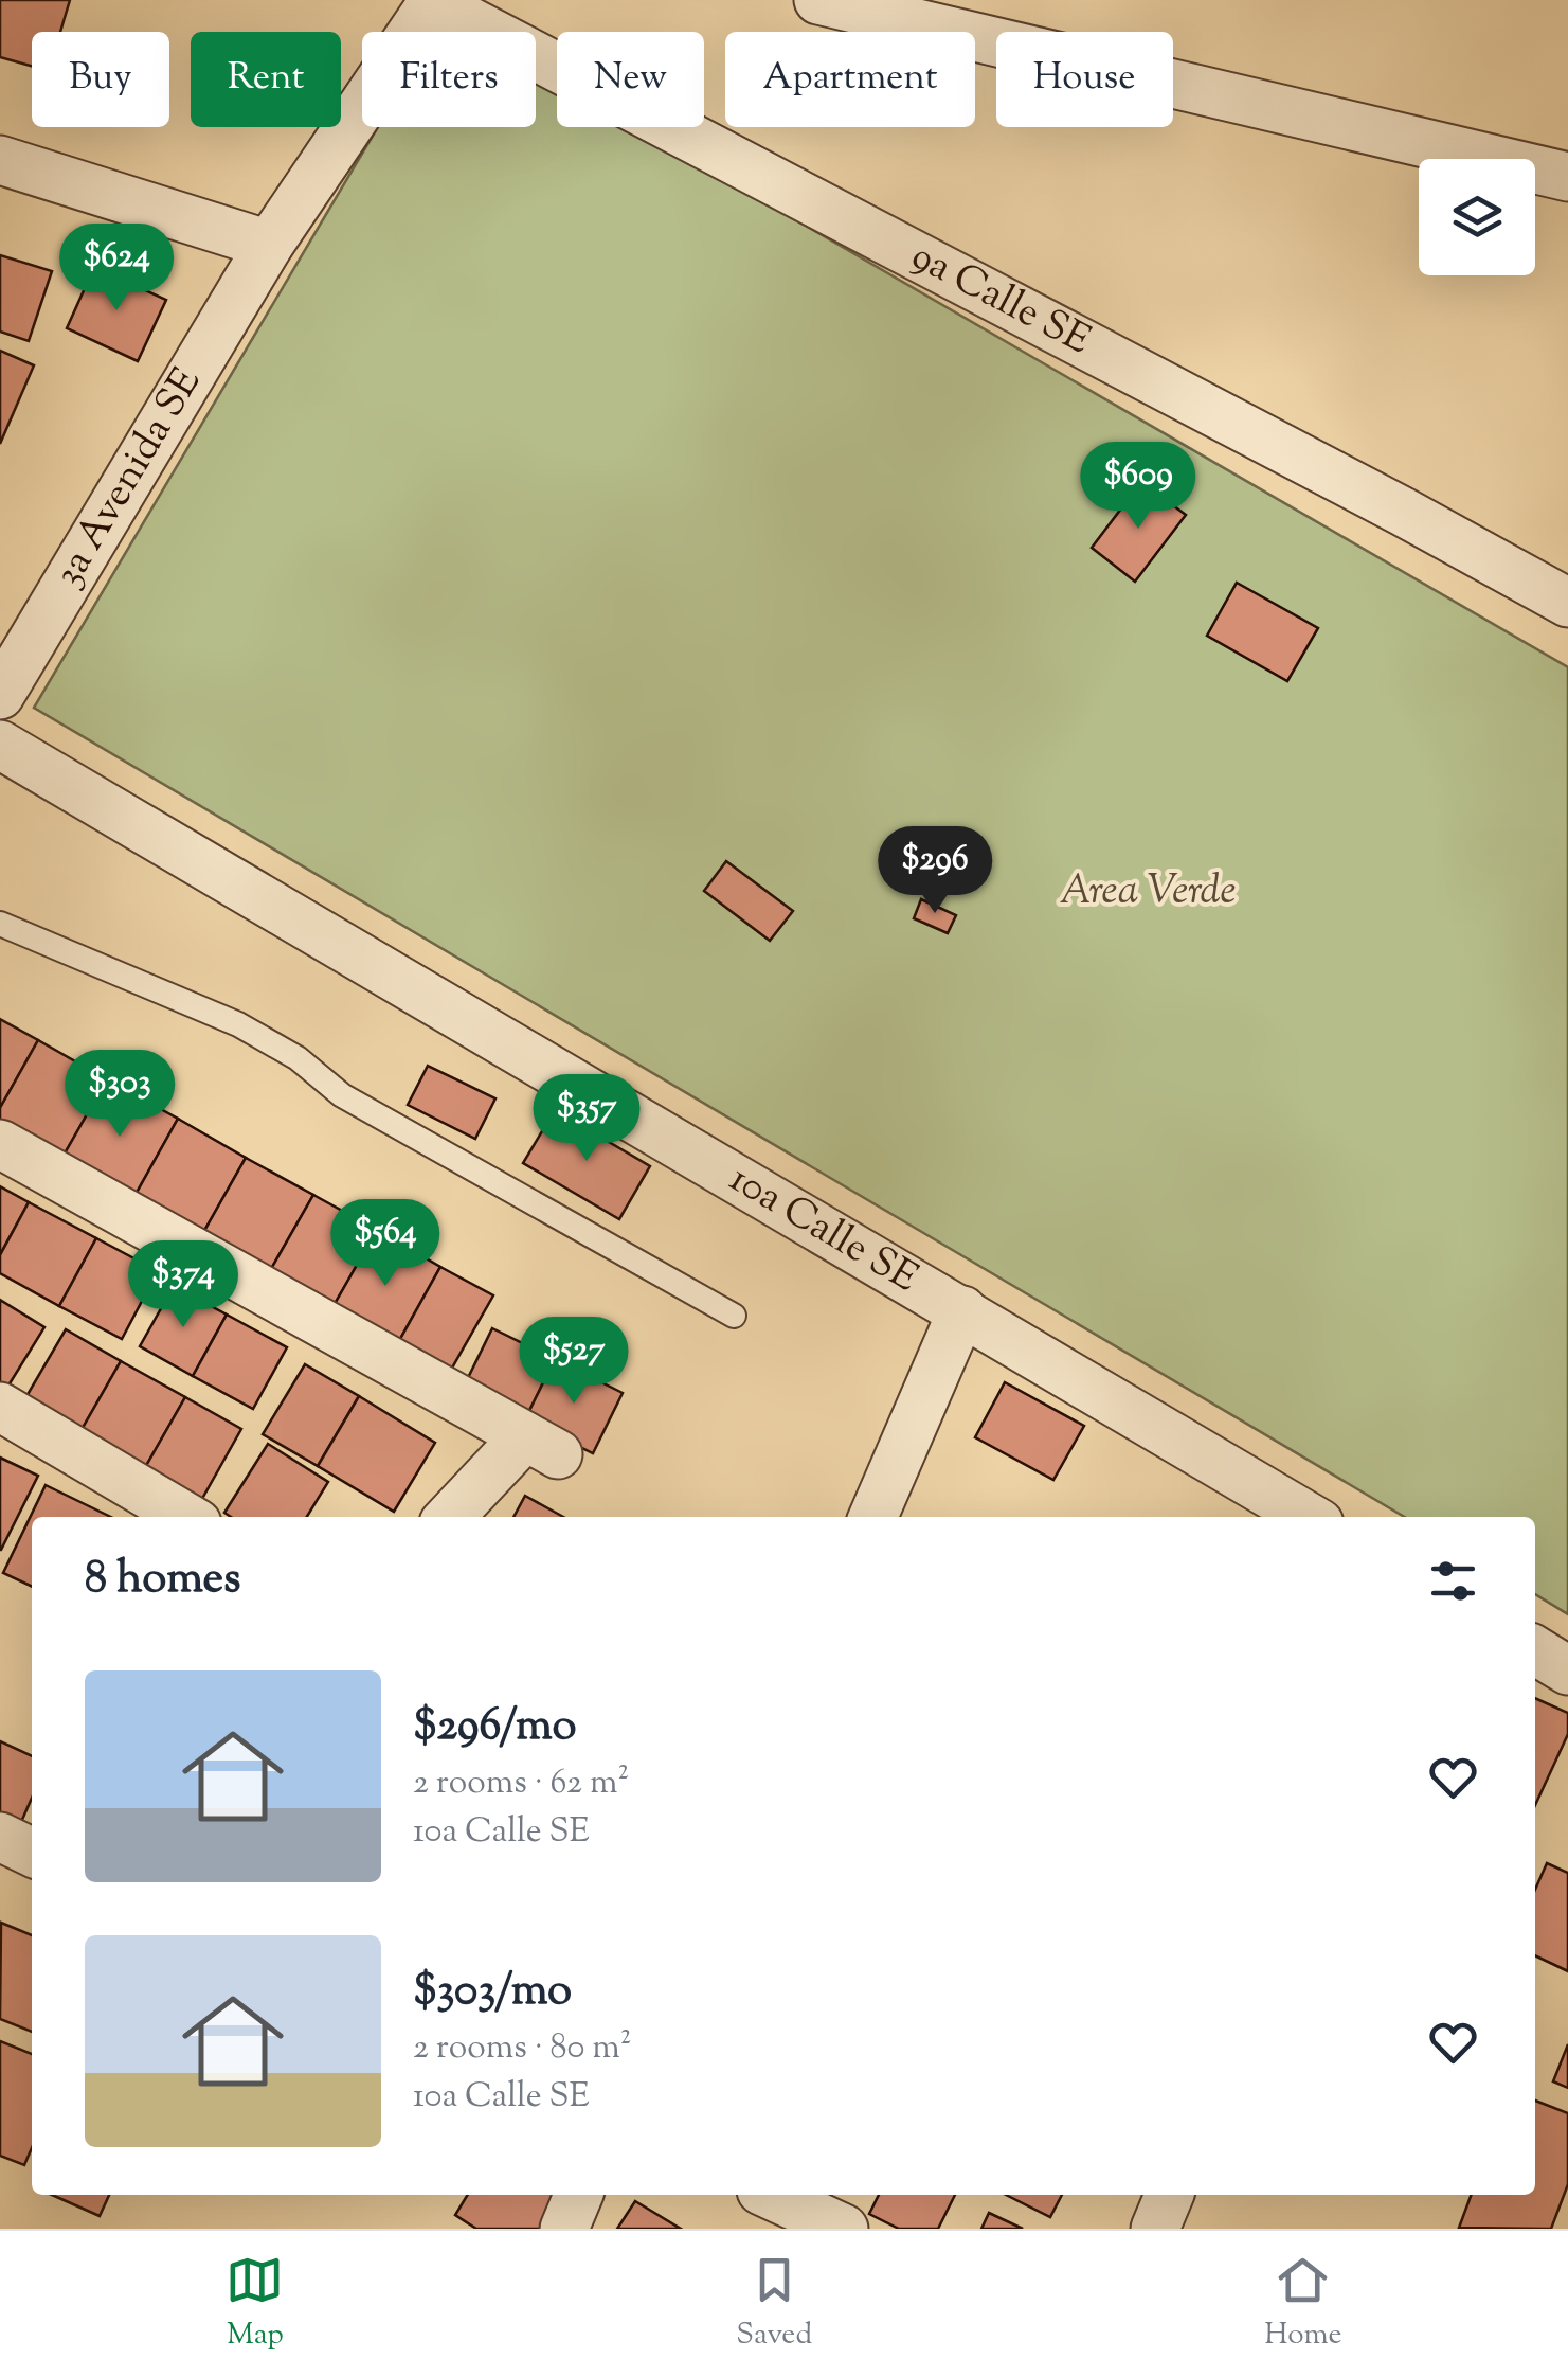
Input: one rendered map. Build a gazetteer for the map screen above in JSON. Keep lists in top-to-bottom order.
{
  "streets": {
    "street": ["9a Calle SE", "3a Avenida SE", "10a Calle SE"]
  },
  "crossings": [
    ["9a Calle SE", "3a Avenida SE"]
  ],
  "parks": ["Area Verde"],
  "page": {
    "chip": [
      "Buy",
      "Rent",
      "Filters",
      "New",
      "Apartment",
      "House"
    ],
    "price": [
      "$624",
      "$609",
      "$296",
      "$303",
      "$357",
      "$564",
      "$374",
      "$527"
    ],
    "heading": "8 homes",
    "list": [
      {
        "name": "$296/mo",
        "note": "2 rooms · 62 m² · 10a Calle SE"
      },
      {
        "name": "$303/mo",
        "note": "2 rooms · 80 m² · 10a Calle SE"
      }
    ],
    "tabs": ["Map", "Saved", "Home"]
  }
}
